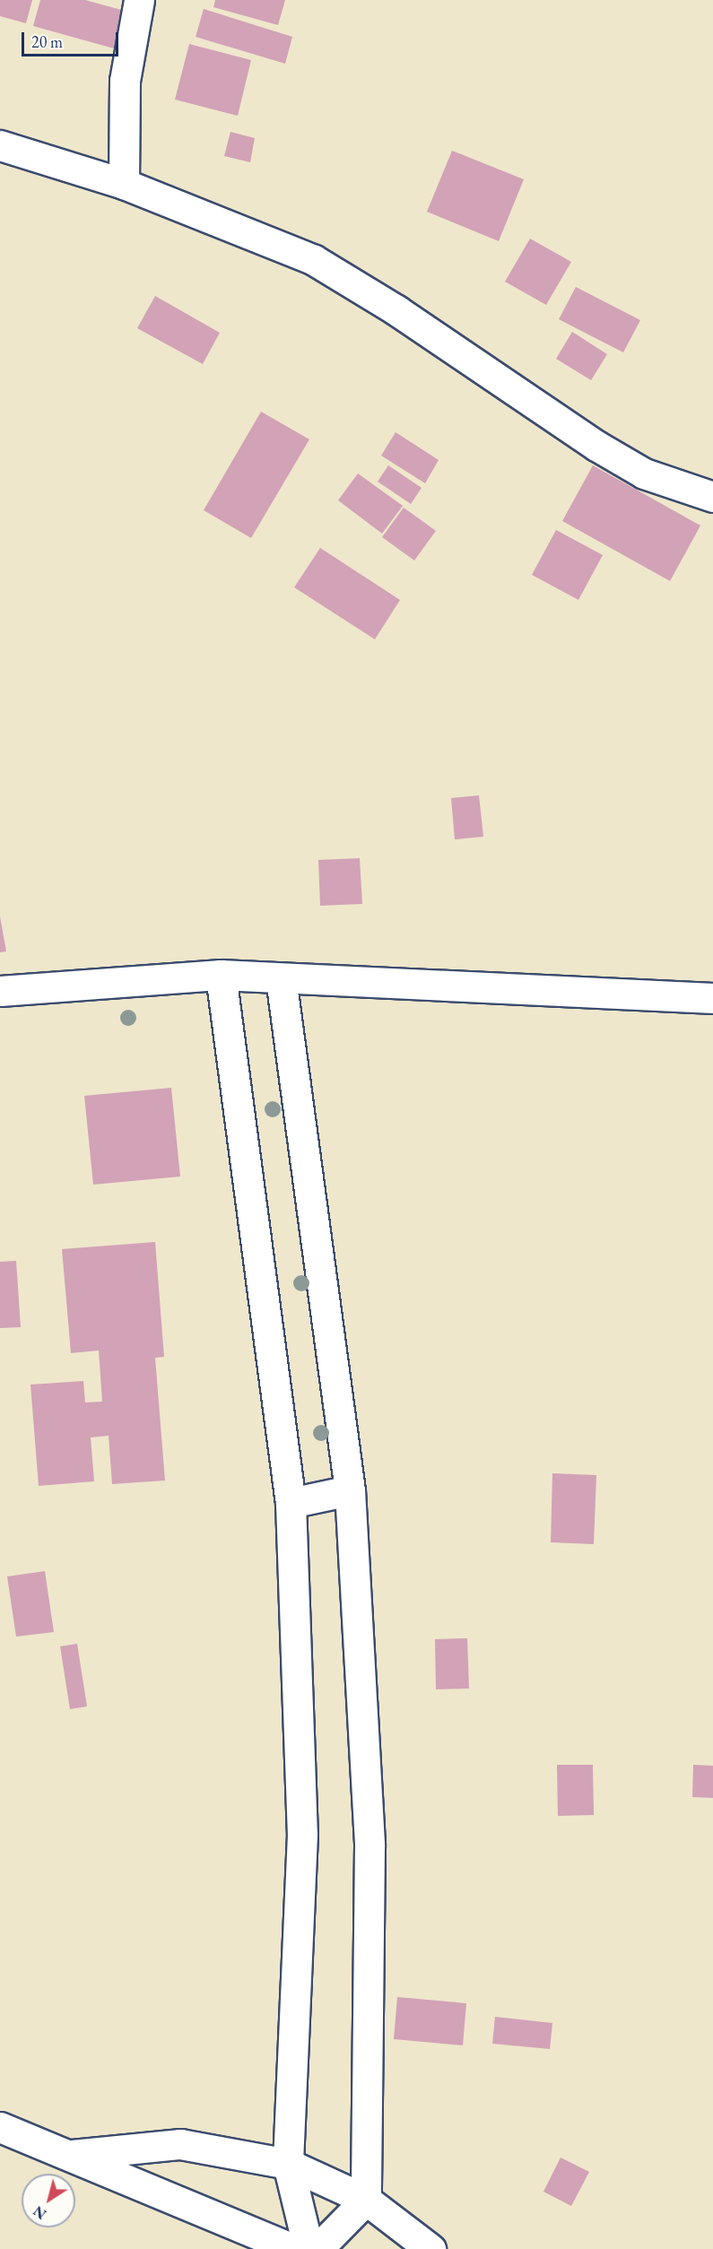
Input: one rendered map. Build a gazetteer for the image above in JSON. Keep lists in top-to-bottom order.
{
  "scale_bar": "20 m",
  "north": "bottom left"
}
